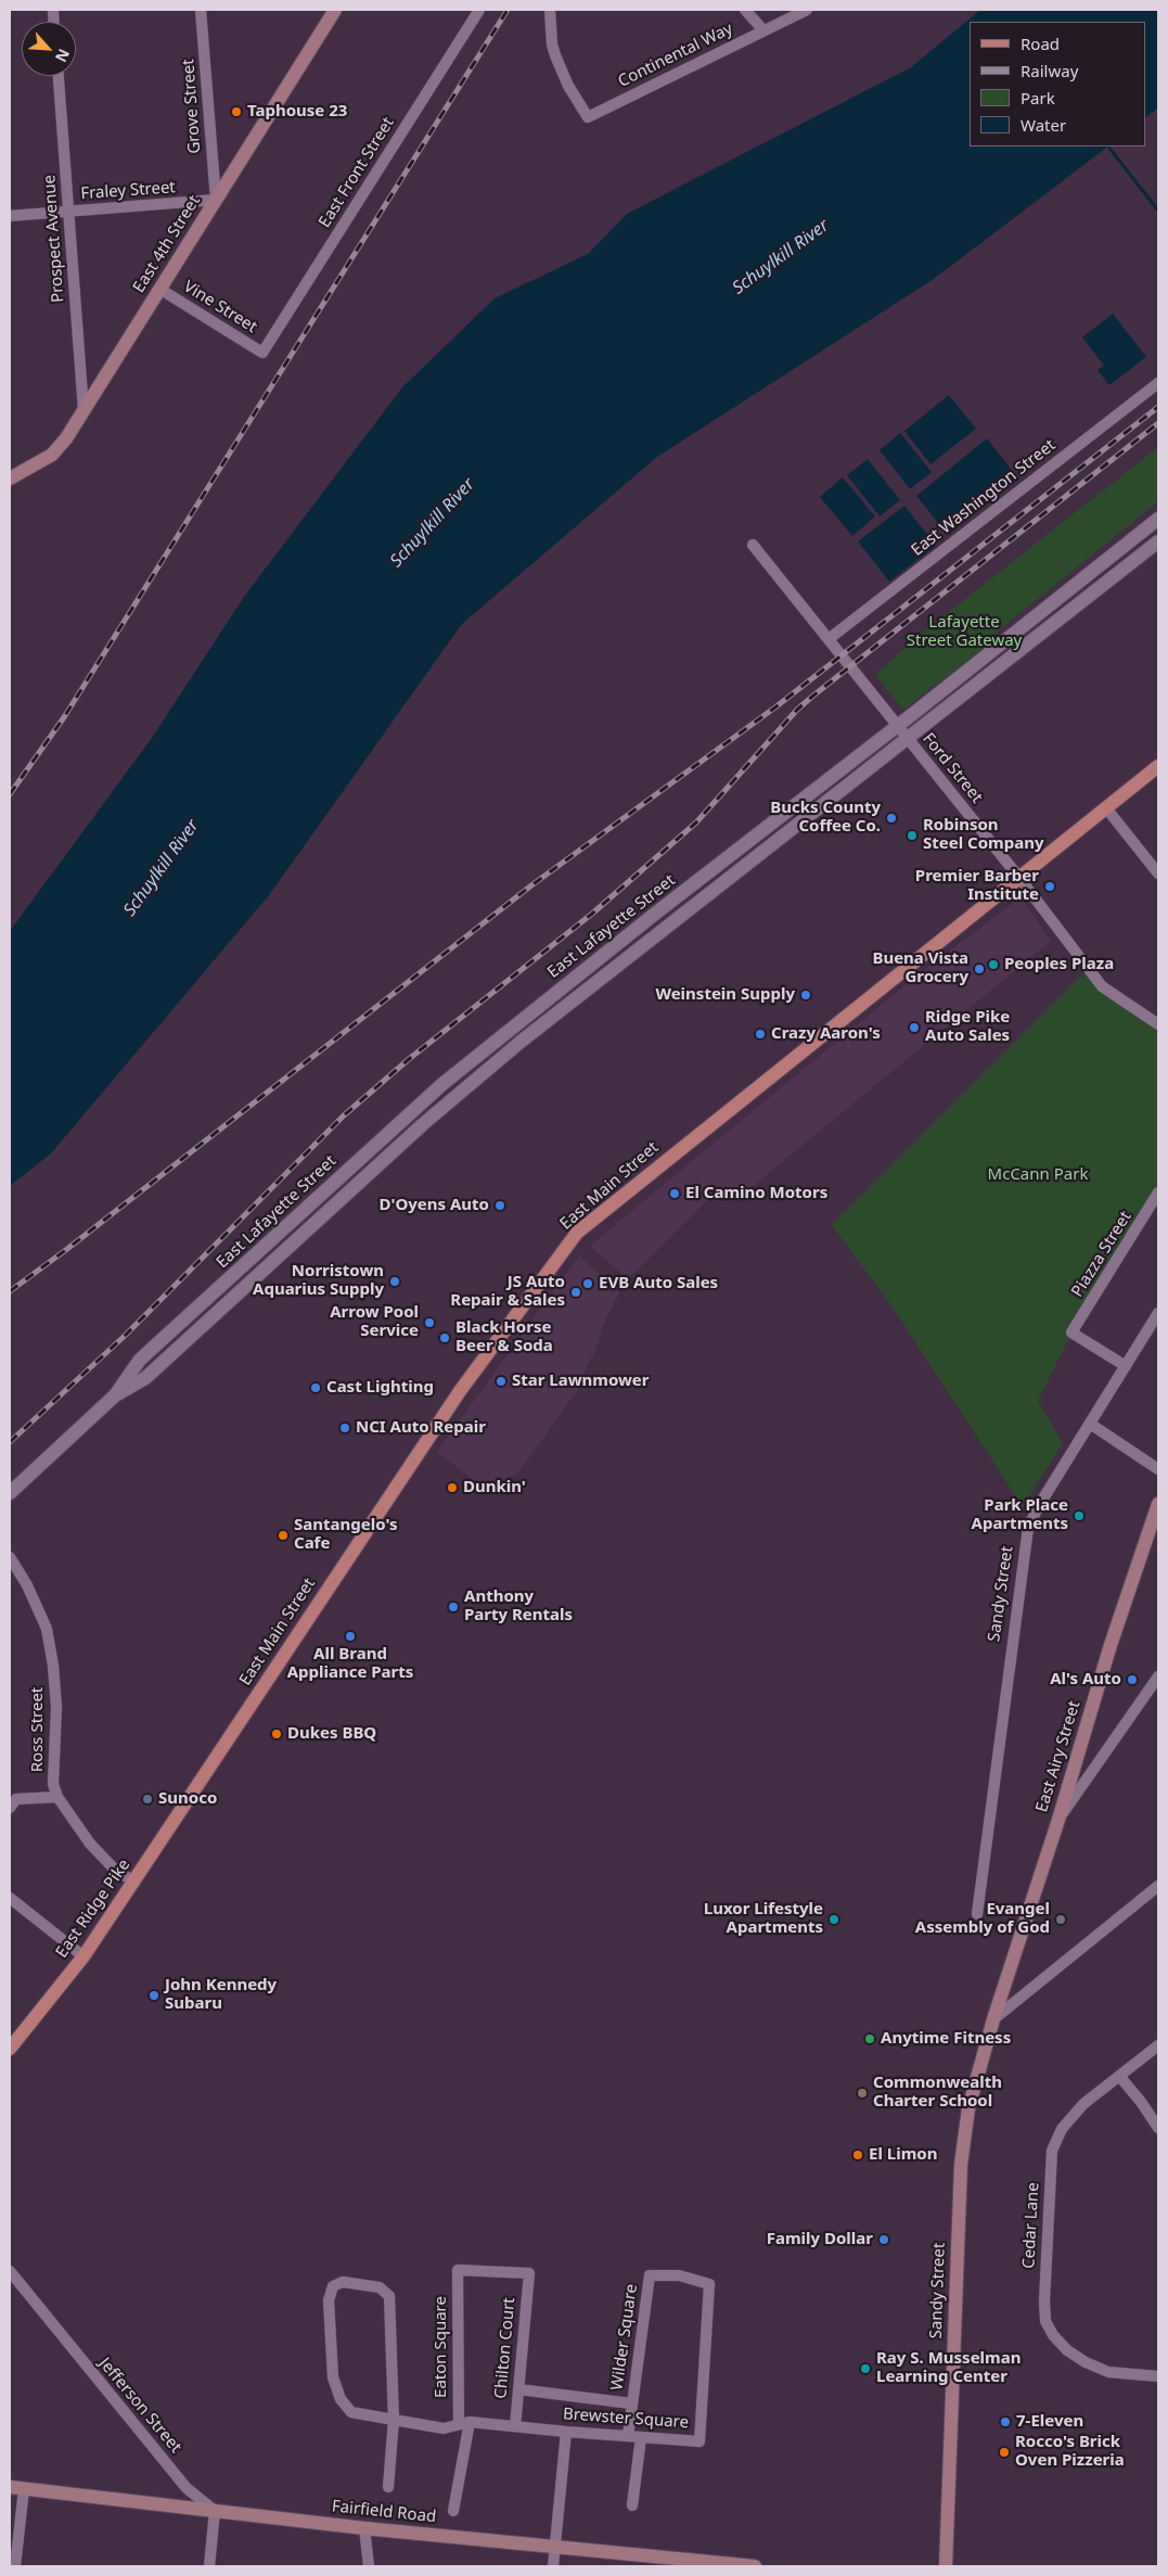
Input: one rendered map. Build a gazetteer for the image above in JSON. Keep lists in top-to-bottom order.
{
  "streets": {
    "main road": [
      "East 4th Street",
      "East Main Street",
      "Sandy Street",
      "East Airy Street",
      "East Ridge Pike",
      "Fairfield Road"
    ],
    "street": [
      "Continental Way",
      "Grove Street",
      "East Front Street",
      "Fraley Street",
      "Prospect Avenue",
      "Vine Street",
      "East Washington Street",
      "Ford Street",
      "East Lafayette Street",
      "Piazza Street",
      "Ross Street",
      "Cedar Lane",
      "Wilder Square",
      "Eaton Square",
      "Chilton Court",
      "Jefferson Street",
      "Brewster Square"
    ]
  },
  "crossings": [
    ["Grove Street", "Fraley Street"],
    ["Grove Street", "East 4th Street"],
    ["East Front Street", "Vine Street"],
    ["Fraley Street", "Prospect Avenue"],
    ["Fraley Street", "East 4th Street"],
    ["Prospect Avenue", "East 4th Street"],
    ["East 4th Street", "Vine Street"],
    ["East Washington Street", "Ford Street"],
    ["Ford Street", "East Lafayette Street"],
    ["Ford Street", "East Main Street"],
    ["East Main Street", "East Ridge Pike"],
    ["Piazza Street", "Sandy Street"],
    ["Sandy Street", "East Airy Street"],
    ["Ross Street", "East Ridge Pike"],
    ["Wilder Square", "Brewster Square"],
    ["Eaton Square", "Chilton Court"],
    ["Eaton Square", "Brewster Square"],
    ["Chilton Court", "Brewster Square"],
    ["Jefferson Street", "Fairfield Road"]
  ],
  "water": ["Schuylkill River"],
  "parks": ["Lafayette Street Gateway", "McCann Park"],
  "places": [
    "Taphouse 23",
    "Bucks County Coffee Co.",
    "Robinson Steel Company",
    "Premier Barber Institute",
    "Peoples Plaza",
    "Buena Vista Grocery",
    "Weinstein Supply",
    "Ridge Pike Auto Sales",
    "Crazy Aaron's",
    "El Camino Motors",
    "D'Oyens Auto",
    "Norristown Aquarius Supply",
    "EVB Auto Sales",
    "JS Auto Repair & Sales",
    "Arrow Pool Service",
    "Black Horse Beer & Soda",
    "Star Lawnmower",
    "Cast Lighting",
    "NCI Auto Repair",
    "Dunkin'",
    "Park Place Apartments",
    "Santangelo's Cafe",
    "Anthony Party Rentals",
    "All Brand Appliance Parts",
    "Al's Auto",
    "Dukes BBQ",
    "Sunoco",
    "Luxor Lifestyle Apartments",
    "Evangel Assembly of God",
    "John Kennedy Subaru",
    "Anytime Fitness",
    "Commonwealth Charter School",
    "El Limon",
    "Family Dollar",
    "Ray S. Musselman Learning Center",
    "7-Eleven",
    "Rocco's Brick Oven Pizzeria"
  ],
  "legend": [
    "Road",
    "Railway",
    "Park",
    "Water"
  ],
  "north": "bottom right"
}
